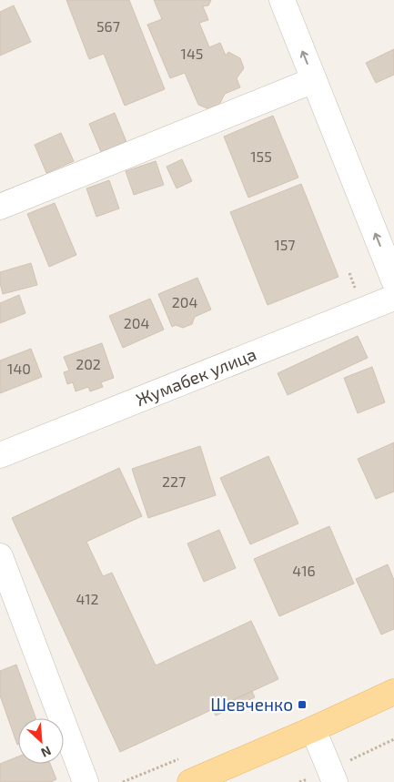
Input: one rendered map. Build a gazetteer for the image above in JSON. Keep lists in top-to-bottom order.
{
  "streets": {
    "street": ["Жумабек улица"]
  },
  "places": {
    "transit": ["Шевченко"]
  },
  "house_numbers": [
    "567",
    "145",
    "155",
    "157",
    "204",
    "204",
    "202",
    "140",
    "227",
    "416",
    "412"
  ],
  "north": "bottom right"
}
